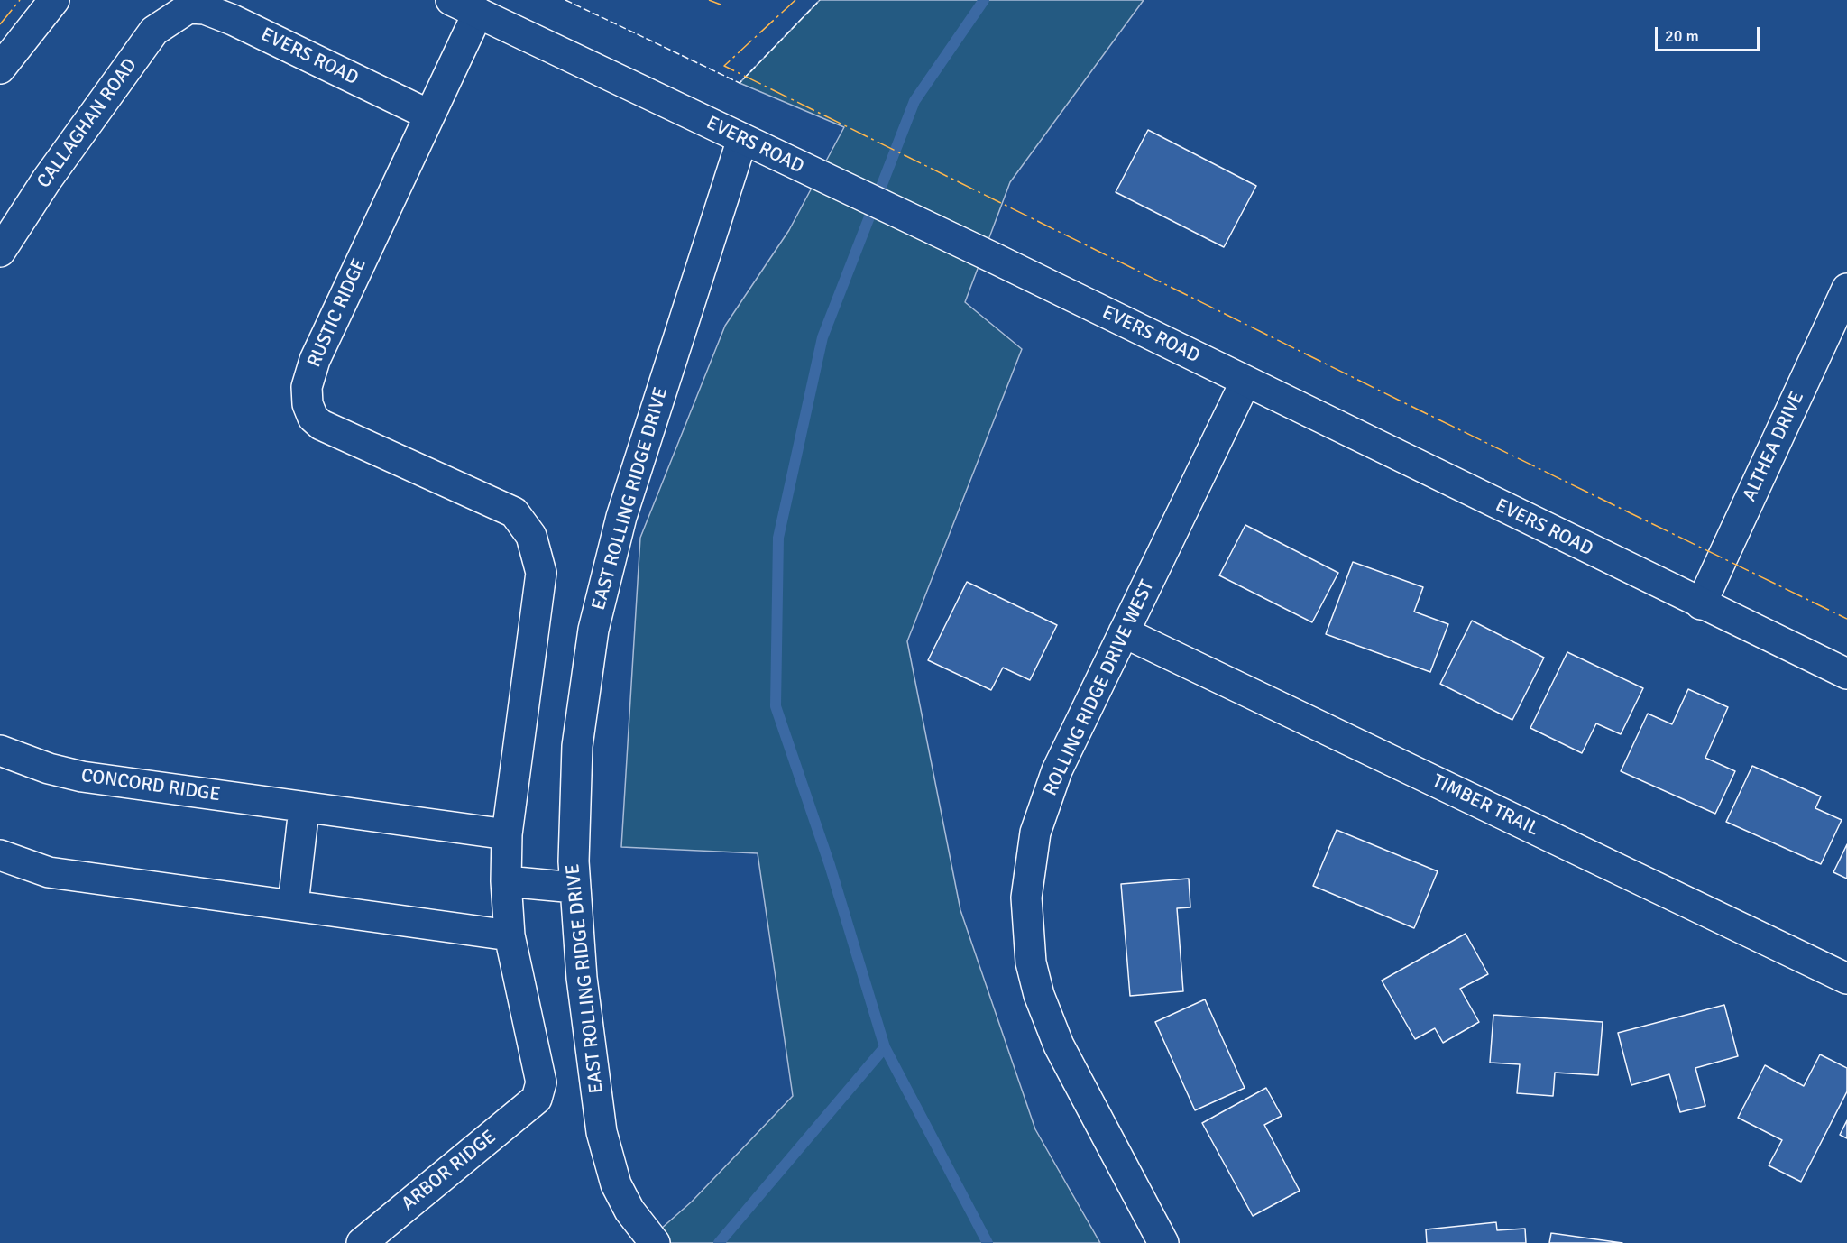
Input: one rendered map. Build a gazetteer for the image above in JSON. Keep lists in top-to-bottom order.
{
  "streets": {
    "street": [
      "EVERS ROAD",
      "CALLAGHAN ROAD",
      "RUSTIC RIDGE",
      "ALTHEA DRIVE",
      "EAST ROLLING RIDGE DRIVE",
      "ROLLING RIDGE DRIVE WEST",
      "CONCORD RIDGE",
      "TIMBER TRAIL",
      "ARBOR RIDGE"
    ]
  },
  "crossings": [
    ["EVERS ROAD", "CALLAGHAN ROAD"],
    ["EVERS ROAD", "RUSTIC RIDGE"],
    ["EVERS ROAD", "ALTHEA DRIVE"],
    ["EVERS ROAD", "EAST ROLLING RIDGE DRIVE"],
    ["EVERS ROAD", "ROLLING RIDGE DRIVE WEST"],
    ["RUSTIC RIDGE", "CONCORD RIDGE"],
    ["ROLLING RIDGE DRIVE WEST", "TIMBER TRAIL"]
  ],
  "scale_bar": "20 m"
}
